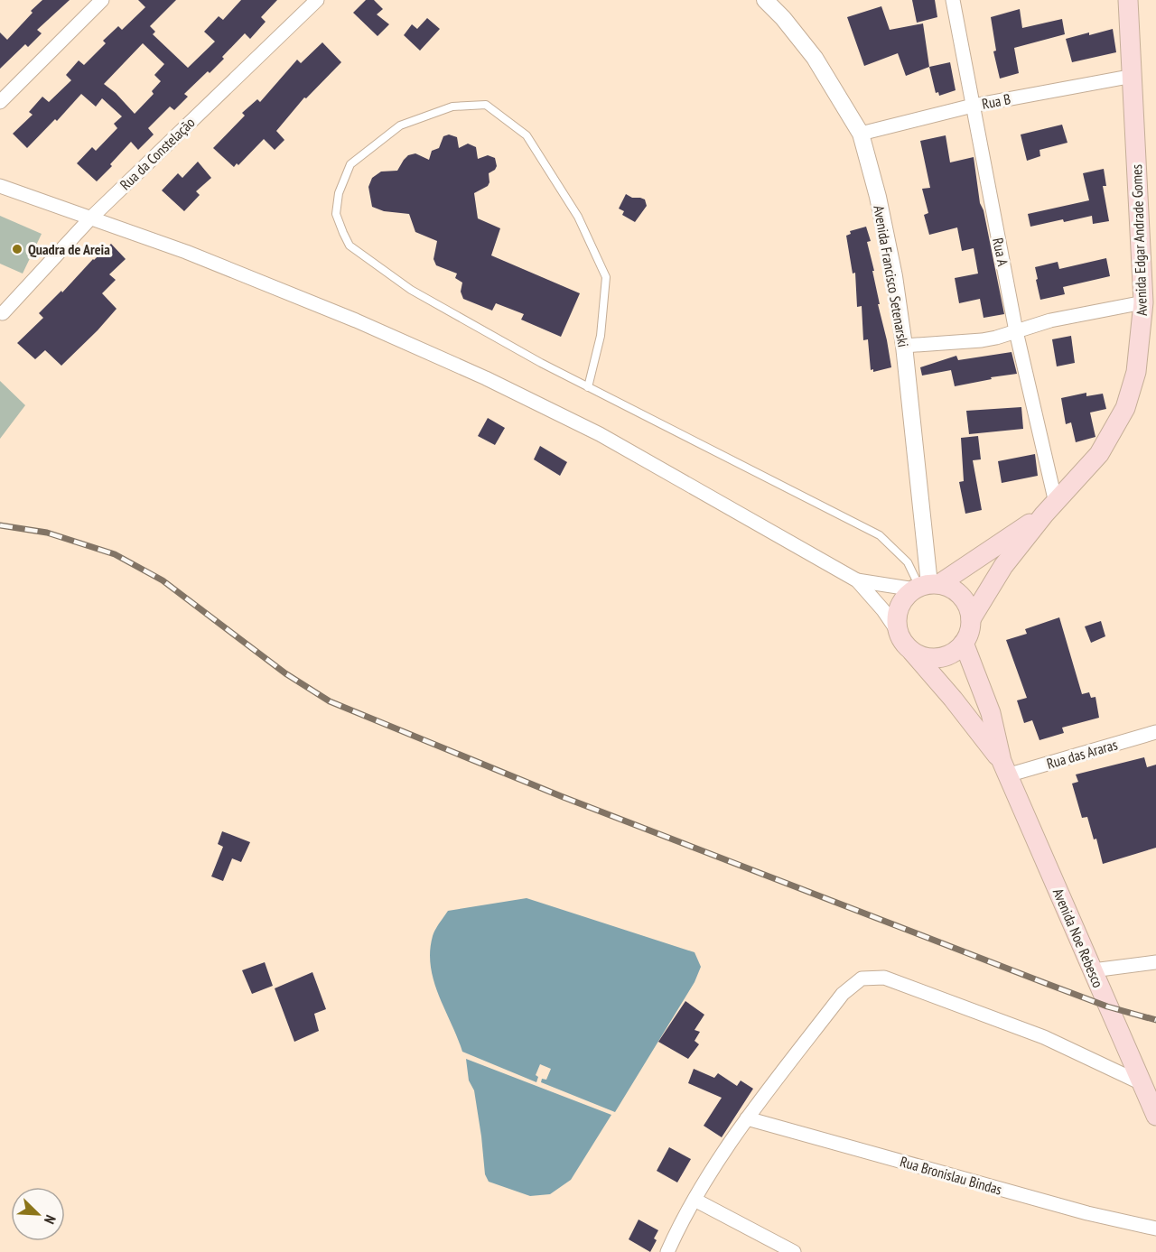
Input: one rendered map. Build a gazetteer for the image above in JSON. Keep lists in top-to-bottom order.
{
  "streets": {
    "main road": ["Avenida Edgar Andrade Gomes", "Avenida Noe Rebesco"],
    "street": [
      "Rua B",
      "Rua da Constelação",
      "Rua A",
      "Avenida Francisco Setenarski",
      "Rua das Araras",
      "Rua Bronislau Bindas"
    ]
  },
  "crossings": [
    ["Rua B", "Avenida Edgar Andrade Gomes"],
    ["Rua B", "Rua A"],
    ["Rua B", "Avenida Francisco Setenarski"],
    ["Avenida Edgar Andrade Gomes", "Rua A"],
    ["Avenida Edgar Andrade Gomes", "Avenida Francisco Setenarski"],
    ["Avenida Edgar Andrade Gomes", "Avenida Noe Rebesco"],
    ["Avenida Francisco Setenarski", "Avenida Noe Rebesco"],
    ["Rua das Araras", "Avenida Noe Rebesco"]
  ],
  "places": ["Quadra de Areia"],
  "north": "bottom right"
}
